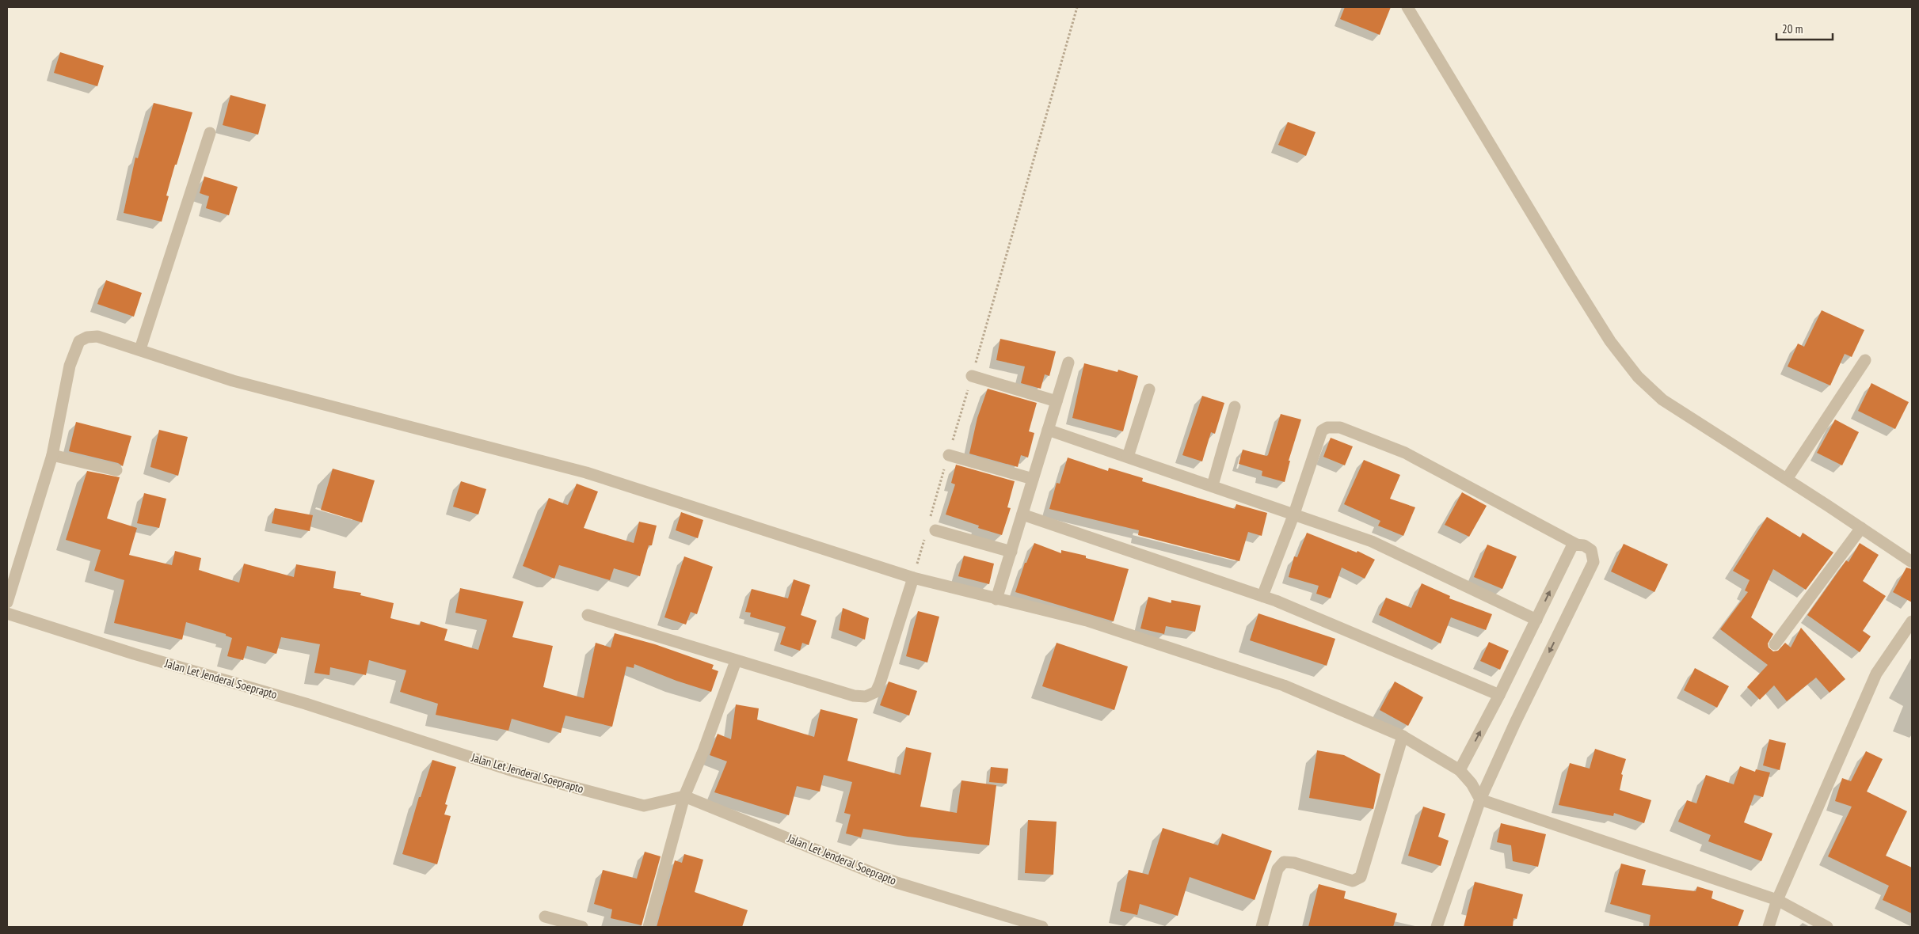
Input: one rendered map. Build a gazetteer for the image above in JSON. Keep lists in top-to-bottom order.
{
  "streets": {
    "street": ["Jalan Let Jenderal Soeprapto"]
  },
  "scale_bar": "20 m"
}
